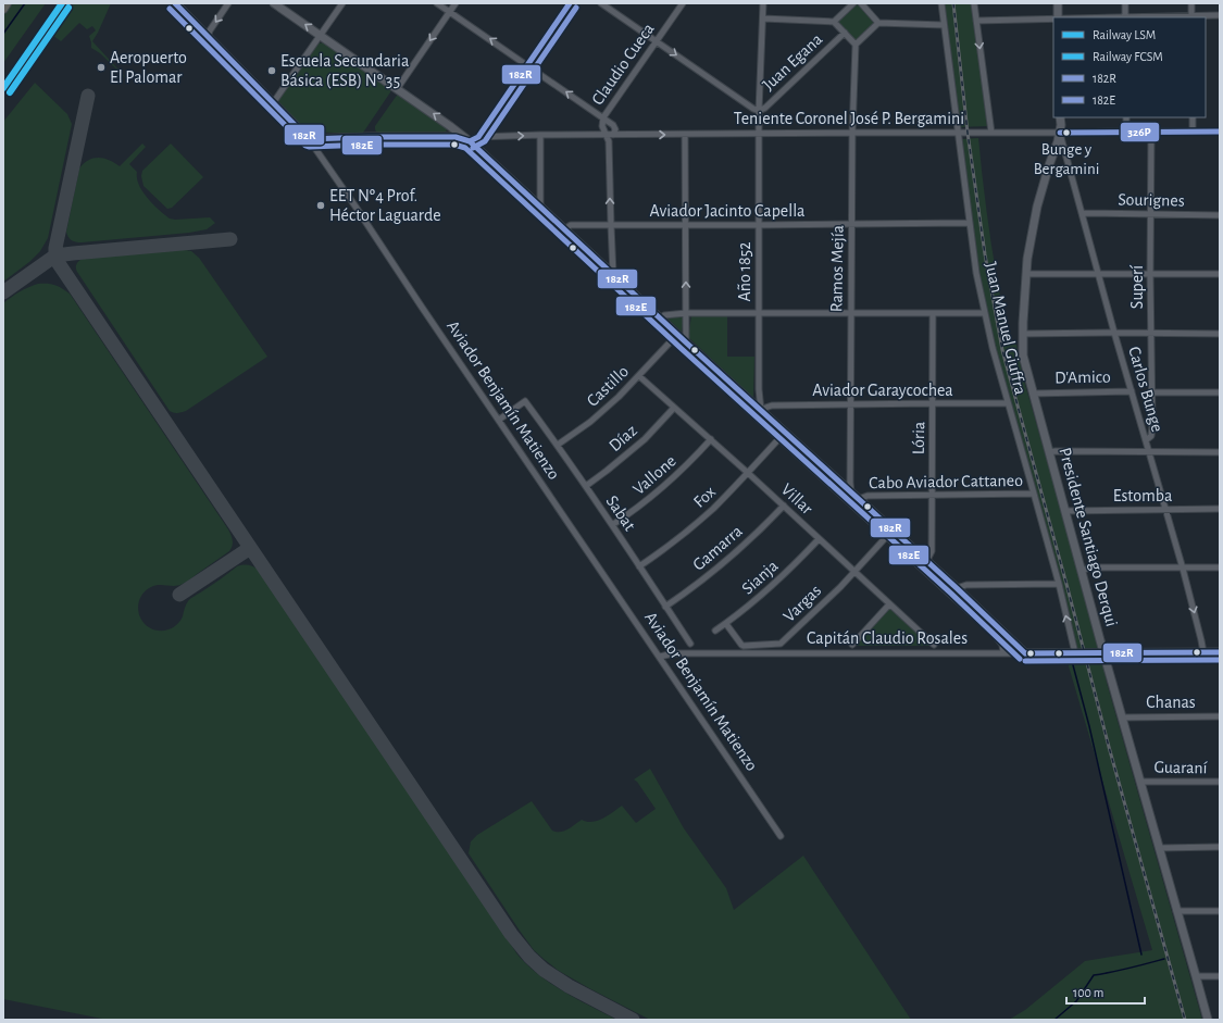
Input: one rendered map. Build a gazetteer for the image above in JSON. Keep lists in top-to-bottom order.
{
  "streets": {
    "street": [
      "Juan Egana",
      "Claudio Cueca",
      "Teniente Coronel José P. Bergamini",
      "Sourignes",
      "Aviador Jacinto Capella",
      "Ramos Mejía",
      "Año 1852",
      "Superí",
      "Juan Manuel Giuffra",
      "D'Amico",
      "Castillo",
      "Carlos Bunge",
      "Aviador Garaycochea",
      "Aviador Benjamín Matienzo",
      "Díaz",
      "Lória",
      "Vallone",
      "Cabo Aviador Cattaneo",
      "Estomba",
      "Fox",
      "Villar",
      "Sabat",
      "Presidente Santiago Derqui",
      "Gamarra",
      "Sianja",
      "Vargas",
      "Capitán Claudio Rosales",
      "Chanas",
      "Guaraní"
    ]
  },
  "crossings": [
    ["Juan Egana", "Año 1852"],
    ["Claudio Cueca", "Teniente Coronel José P. Bergamini"],
    ["Claudio Cueca", "Aviador Jacinto Capella"],
    ["Teniente Coronel José P. Bergamini", "Ramos Mejía"],
    ["Teniente Coronel José P. Bergamini", "Año 1852"],
    ["Teniente Coronel José P. Bergamini", "Superí"],
    ["Teniente Coronel José P. Bergamini", "Juan Manuel Giuffra"],
    ["Teniente Coronel José P. Bergamini", "Carlos Bunge"],
    ["Teniente Coronel José P. Bergamini", "Presidente Santiago Derqui"],
    ["Sourignes", "Superí"],
    ["Sourignes", "Carlos Bunge"],
    ["Aviador Jacinto Capella", "Ramos Mejía"],
    ["Aviador Jacinto Capella", "Año 1852"],
    ["Aviador Jacinto Capella", "Juan Manuel Giuffra"],
    ["Ramos Mejía", "Aviador Garaycochea"],
    ["Año 1852", "Aviador Garaycochea"],
    ["Superí", "Carlos Bunge"],
    ["Juan Manuel Giuffra", "Aviador Garaycochea"],
    ["Juan Manuel Giuffra", "Cabo Aviador Cattaneo"],
    ["Juan Manuel Giuffra", "Capitán Claudio Rosales"],
    ["D'Amico", "Carlos Bunge"],
    ["D'Amico", "Presidente Santiago Derqui"],
    ["Castillo", "Villar"],
    ["Castillo", "Sabat"],
    ["Carlos Bunge", "Estomba"],
    ["Carlos Bunge", "Presidente Santiago Derqui"],
    ["Carlos Bunge", "Capitán Claudio Rosales"],
    ["Aviador Garaycochea", "Lória"],
    ["Aviador Benjamín Matienzo", "Sabat"],
    ["Aviador Benjamín Matienzo", "Capitán Claudio Rosales"],
    ["Díaz", "Villar"],
    ["Díaz", "Sabat"],
    ["Lória", "Cabo Aviador Cattaneo"],
    ["Vallone", "Villar"],
    ["Vallone", "Sabat"],
    ["Estomba", "Presidente Santiago Derqui"],
    ["Fox", "Villar"],
    ["Fox", "Sabat"],
    ["Villar", "Gamarra"],
    ["Villar", "Sianja"],
    ["Villar", "Vargas"],
    ["Sabat", "Gamarra"],
    ["Presidente Santiago Derqui", "Capitán Claudio Rosales"],
    ["Presidente Santiago Derqui", "Chanas"],
    ["Presidente Santiago Derqui", "Guaraní"],
    ["Sianja", "Vargas"]
  ],
  "places": [
    "Aeropuerto El Palomar",
    "Escuela Secundaria Básica (ESB) Nº 35",
    "Bunge y Bergamini",
    "EET Nº4 Prof. Héctor Laguarde"
  ],
  "lines": [
    "rail line LSM",
    "transit line 182R",
    "rail line FCSM",
    "transit line 182E",
    "transit line 326P"
  ],
  "legend": [
    "Railway LSM",
    "Railway FCSM",
    "182R",
    "182E"
  ],
  "scale_bar": "100 m"
}
